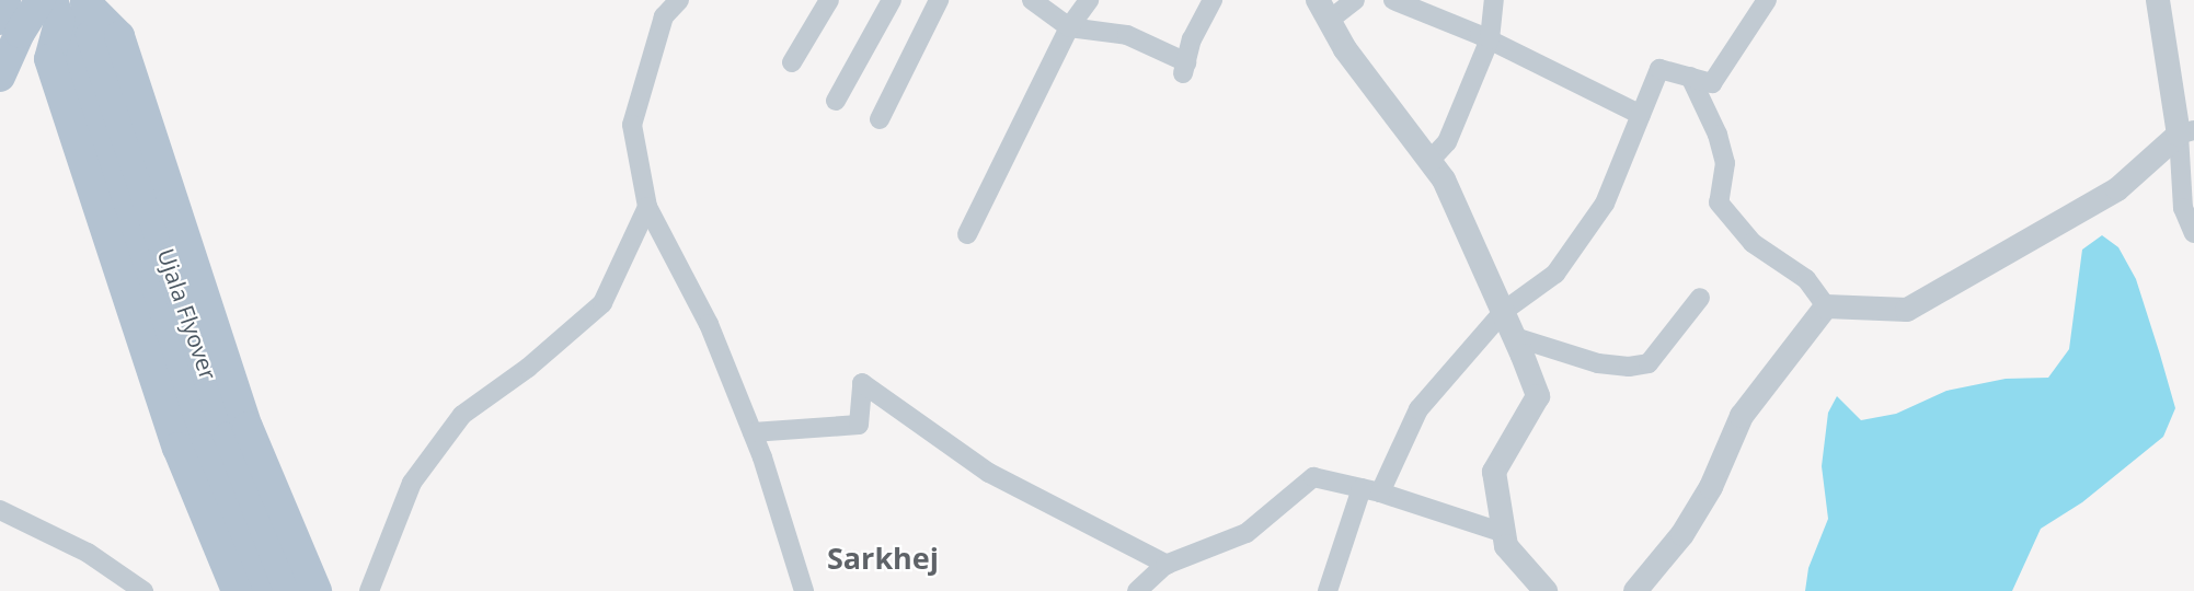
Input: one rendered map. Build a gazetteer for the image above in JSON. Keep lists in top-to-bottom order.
{
  "streets": {
    "main road": ["Ujala Flyover"]
  },
  "districts": ["Sarkhej"]
}
